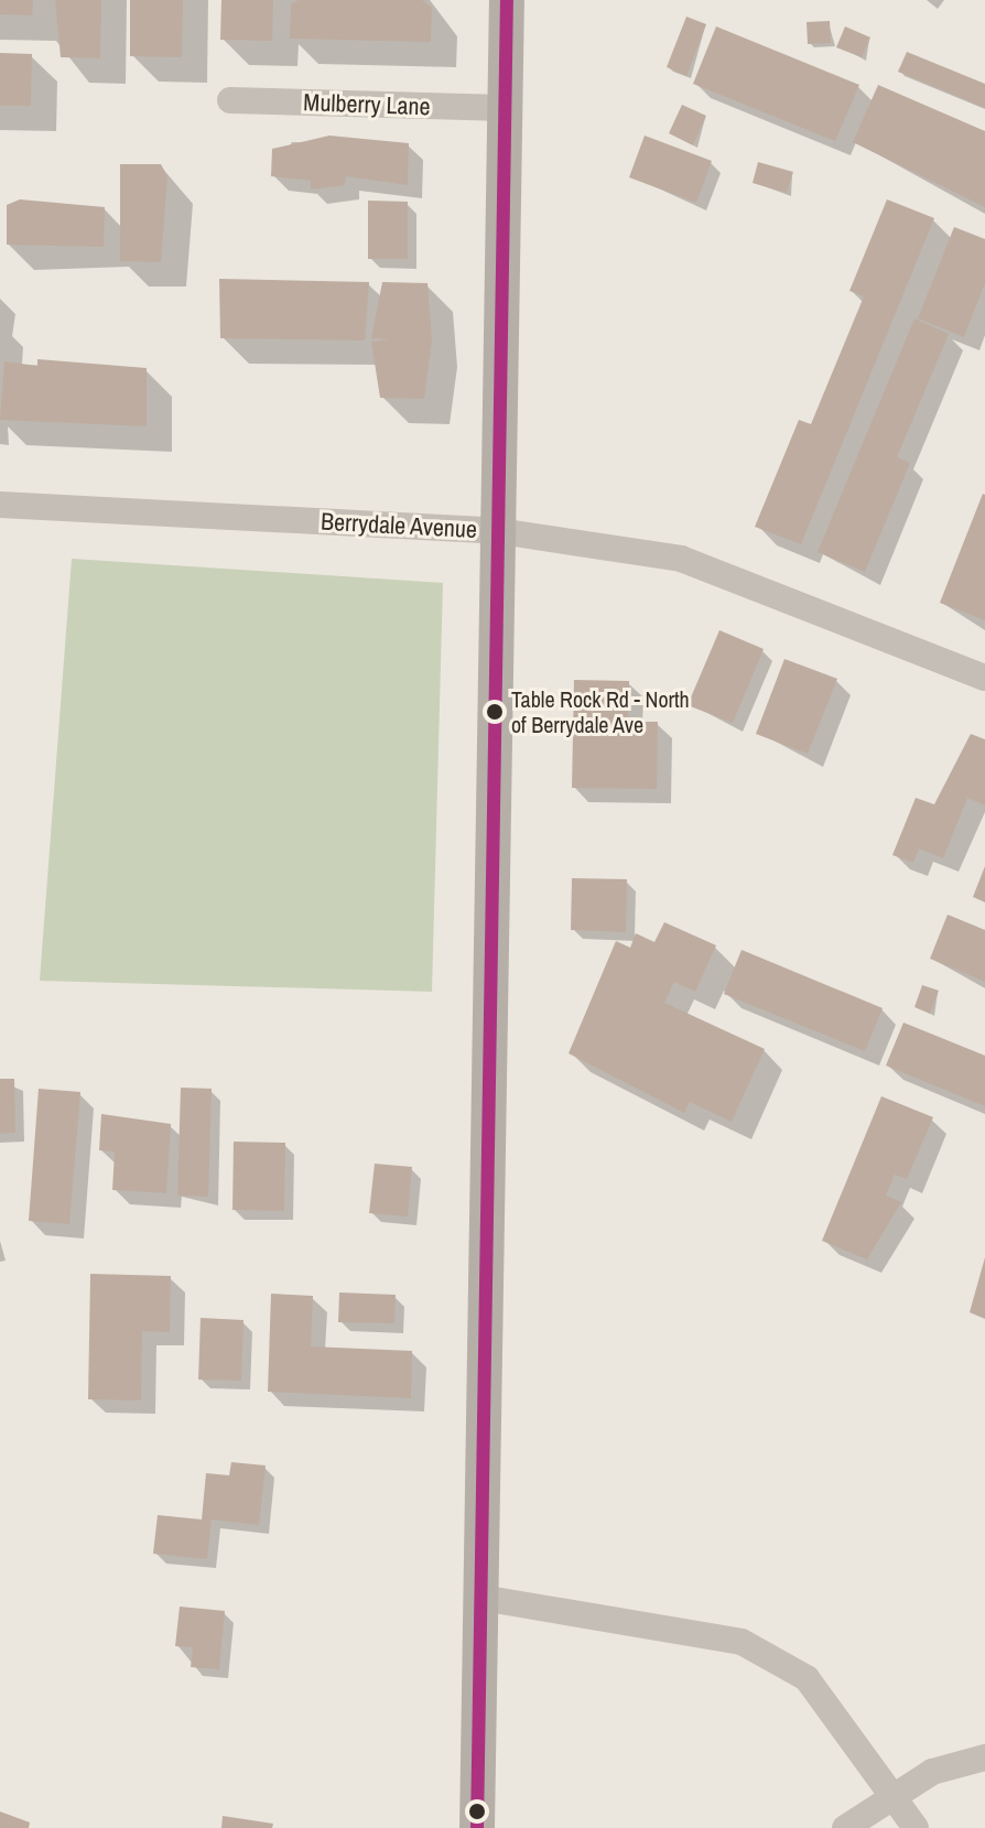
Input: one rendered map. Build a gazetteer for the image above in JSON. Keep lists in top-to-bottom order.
{
  "streets": {
    "street": ["Mulberry Lane", "Berrydale Avenue"]
  },
  "places": ["Table Rock Rd - North of Berrydale Ave"]
}
